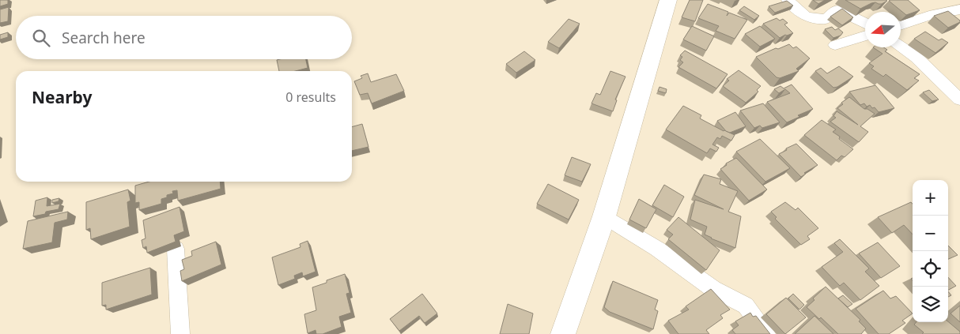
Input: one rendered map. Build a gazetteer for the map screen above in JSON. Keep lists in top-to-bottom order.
{
  "north": "left",
  "page": {
    "search": "Search here",
    "heading": ["Nearby", "0 results"],
    "map_buttons": ["+", "−"]
  }
}
